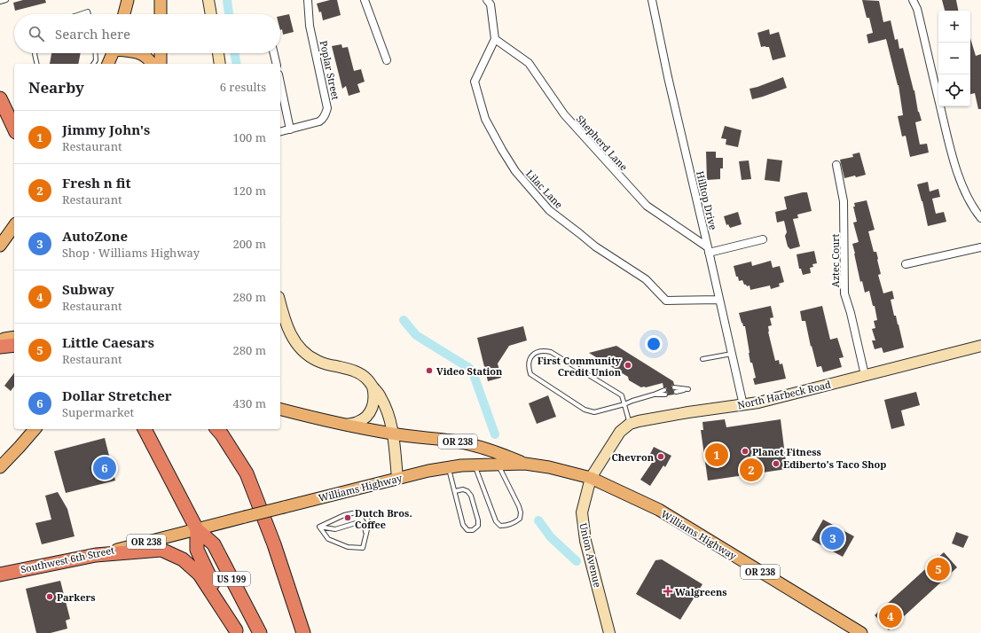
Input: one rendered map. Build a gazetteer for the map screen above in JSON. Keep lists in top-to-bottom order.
{
  "streets": {
    "highway": ["OR 238", "Southwest 6th Street", "US 199"],
    "main road": ["Williams Highway"],
    "street": [
      "Poplar Street",
      "Shepherd Lane",
      "Lilac Lane",
      "Hilltop Drive",
      "Aztec Court",
      "North Harbeck Road",
      "Union Avenue"
    ]
  },
  "crossings": [
    ["Shepherd Lane", "Lilac Lane"],
    ["Shepherd Lane", "Hilltop Drive"],
    ["Lilac Lane", "Hilltop Drive"],
    ["Hilltop Drive", "North Harbeck Road"],
    ["Aztec Court", "North Harbeck Road"],
    ["Williams Highway", "Union Avenue"],
    ["Williams Highway", "Southwest 6th Street"],
    ["Williams Highway", "US 199"],
    ["Southwest 6th Street", "US 199"]
  ],
  "places": {
    "other": [
      "First Community Credit Union",
      "Video Station",
      "Planet Fitness",
      "Chevron",
      "Ediberto's Taco Shop",
      "Dutch Bros. Coffee",
      "Parkers"
    ],
    "health": ["Walgreens"]
  },
  "page": {
    "map_buttons": ["+", "−"],
    "search": "Search here",
    "heading": ["Nearby", "6 results"],
    "list": [
      {
        "mark": "1",
        "name": "Jimmy John's",
        "note": "Restaurant",
        "value": "100 m"
      },
      {
        "mark": "2",
        "name": "Fresh n fit",
        "note": "Restaurant",
        "value": "120 m"
      },
      {
        "mark": "3",
        "name": "AutoZone",
        "note": "Shop · Williams Highway",
        "value": "200 m"
      },
      {
        "mark": "4",
        "name": "Subway",
        "note": "Restaurant",
        "value": "280 m"
      },
      {
        "mark": "5",
        "name": "Little Caesars",
        "note": "Restaurant",
        "value": "280 m"
      },
      {
        "mark": "6",
        "name": "Dollar Stretcher",
        "note": "Supermarket",
        "value": "430 m"
      }
    ],
    "pins": [
      "1",
      "6",
      "2",
      "3",
      "5",
      "4"
    ]
  }
}
